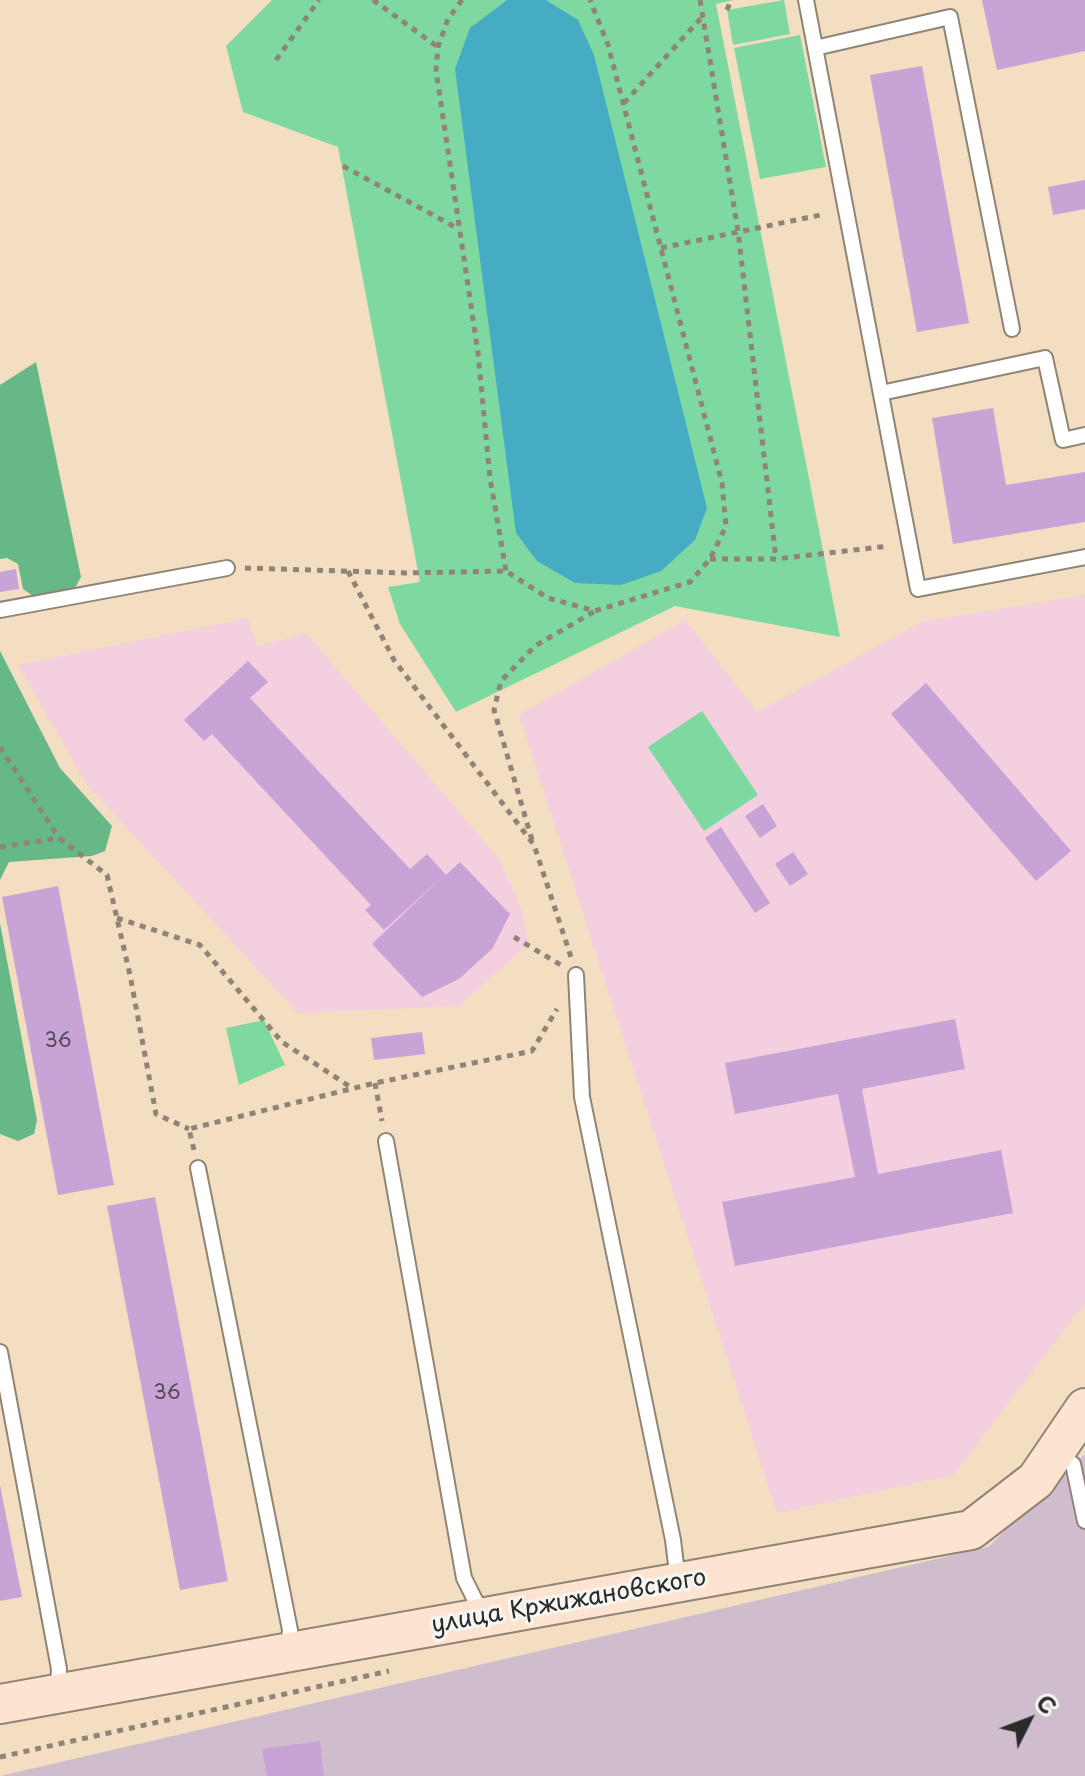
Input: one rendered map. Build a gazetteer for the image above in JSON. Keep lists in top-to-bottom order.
{
  "streets": {
    "street": ["улица Кржижановского"]
  },
  "house_numbers": ["36", "36"],
  "north": "top right"
}
